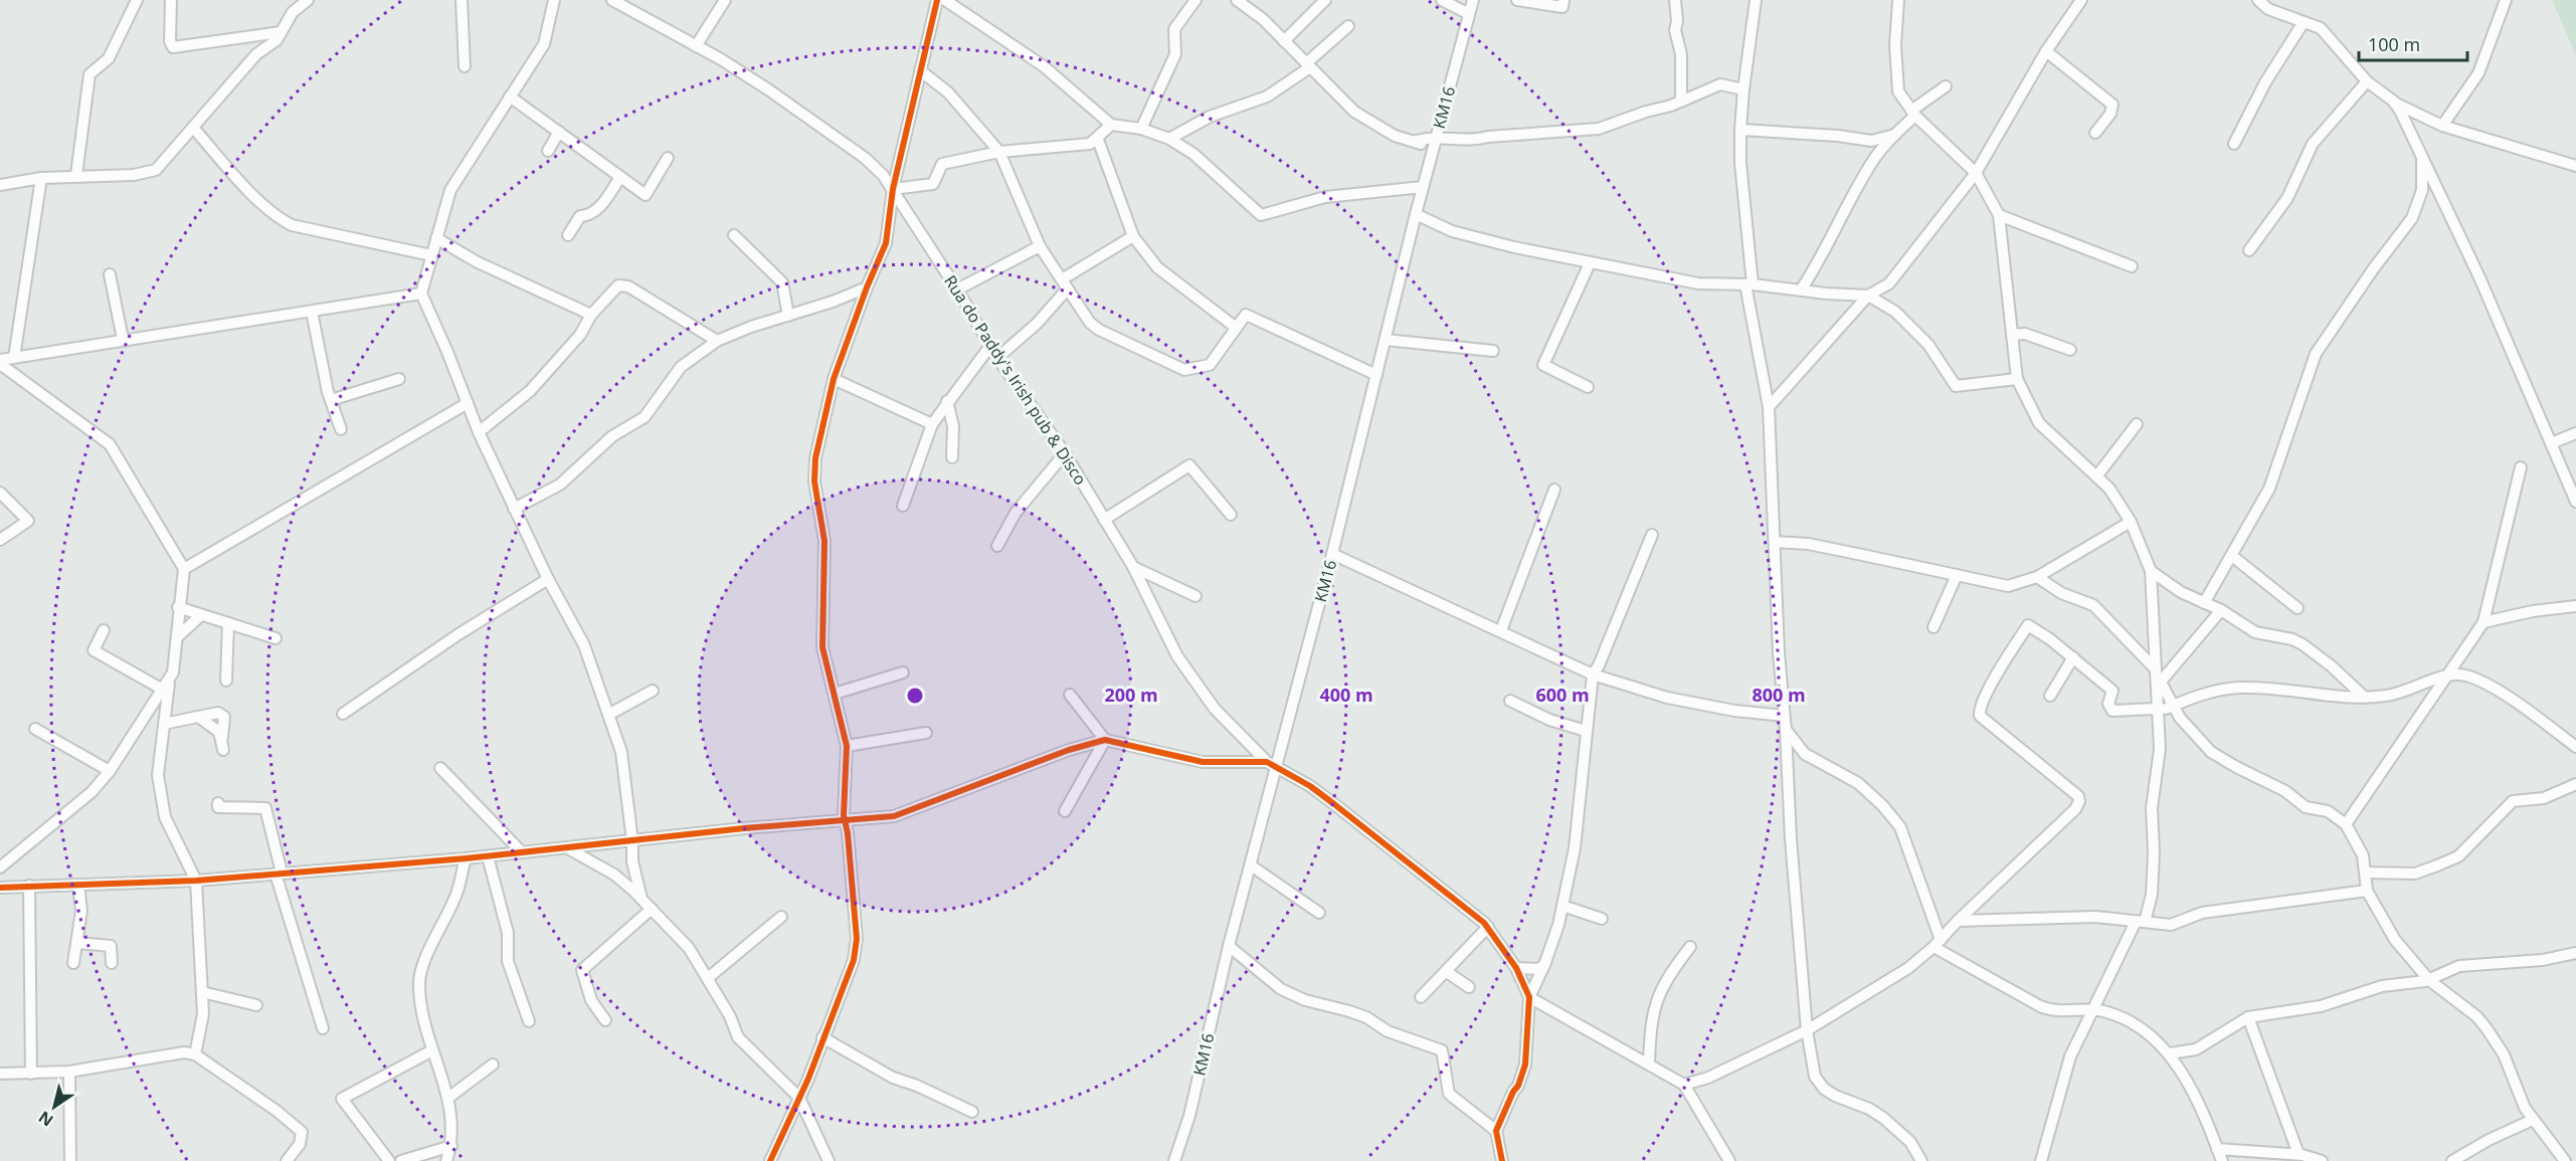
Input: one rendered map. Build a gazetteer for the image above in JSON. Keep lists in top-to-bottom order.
{
  "streets": {
    "street": ["KM16", "Rua do Paddy's Irish pub & Disco"]
  },
  "crossings": [
    ["KM16", "Rua do Paddy's Irish pub & Disco"]
  ],
  "scale_bar": "100 m",
  "north": "bottom left",
  "rings": [
    "200 m",
    "400 m",
    "600 m",
    "800 m"
  ]
}
